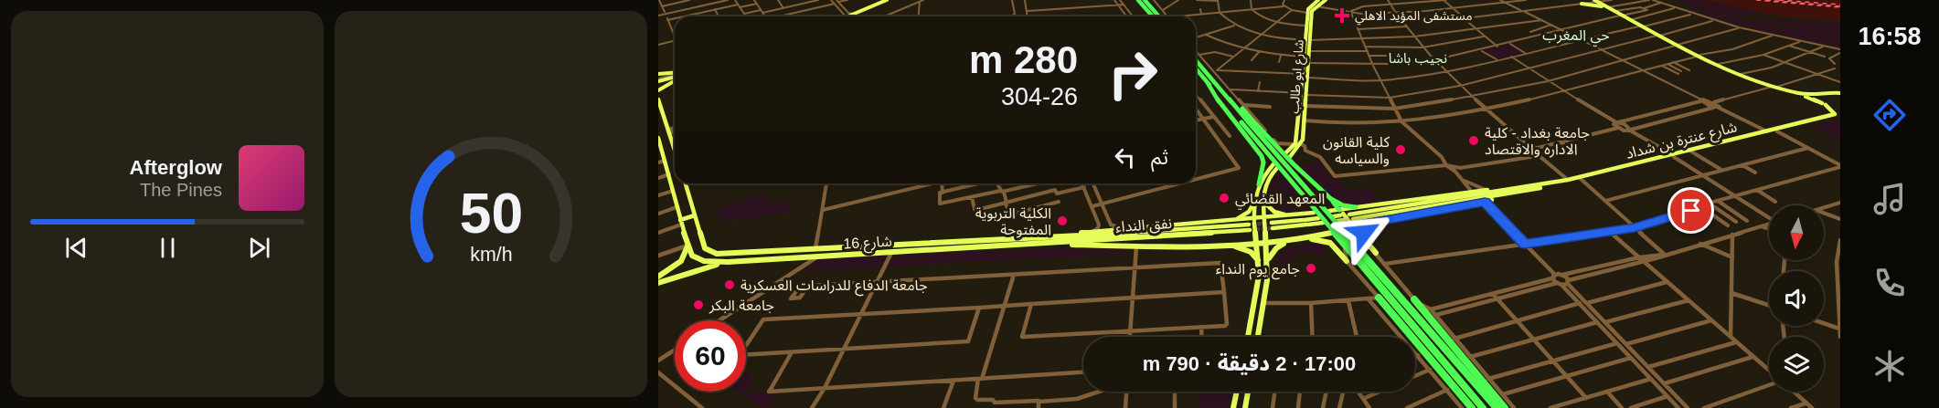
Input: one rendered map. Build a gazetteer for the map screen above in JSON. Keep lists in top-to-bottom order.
{
  "streets": {
    "main road": [
      "شارع ابو طالب",
      "شارع عنترة بن شداد",
      "نفق النداء",
      "شارع 16"
    ]
  },
  "crossings": [
    ["نفق النداء", "شارع 16"]
  ],
  "districts": ["حي المغرب", "نجيب باشا"],
  "places": {
    "health": ["مستشفى المؤيد الاهلي"],
    "other": [
      "جامعة بغداد - كلية الاداره والاقتصاد",
      "كلية القانون والسياسه",
      "المعهد القضائي",
      "الكلية التربوية المفتوحة",
      "جامع يوم النداء",
      "جامعة الدفاع للدراسات العسكرية",
      "جامعة البكر"
    ]
  },
  "north": "bottom",
  "page": {
    "tabs": "16:58",
    "turn": ["280 m", "304-26"],
    "then": "ثم",
    "song": ["Afterglow", "The Pines"],
    "limit": "60",
    "trip": "17:00 · 2 دقيقة · 790 m",
    "gauge": ["50", "km/h"]
  }
}
